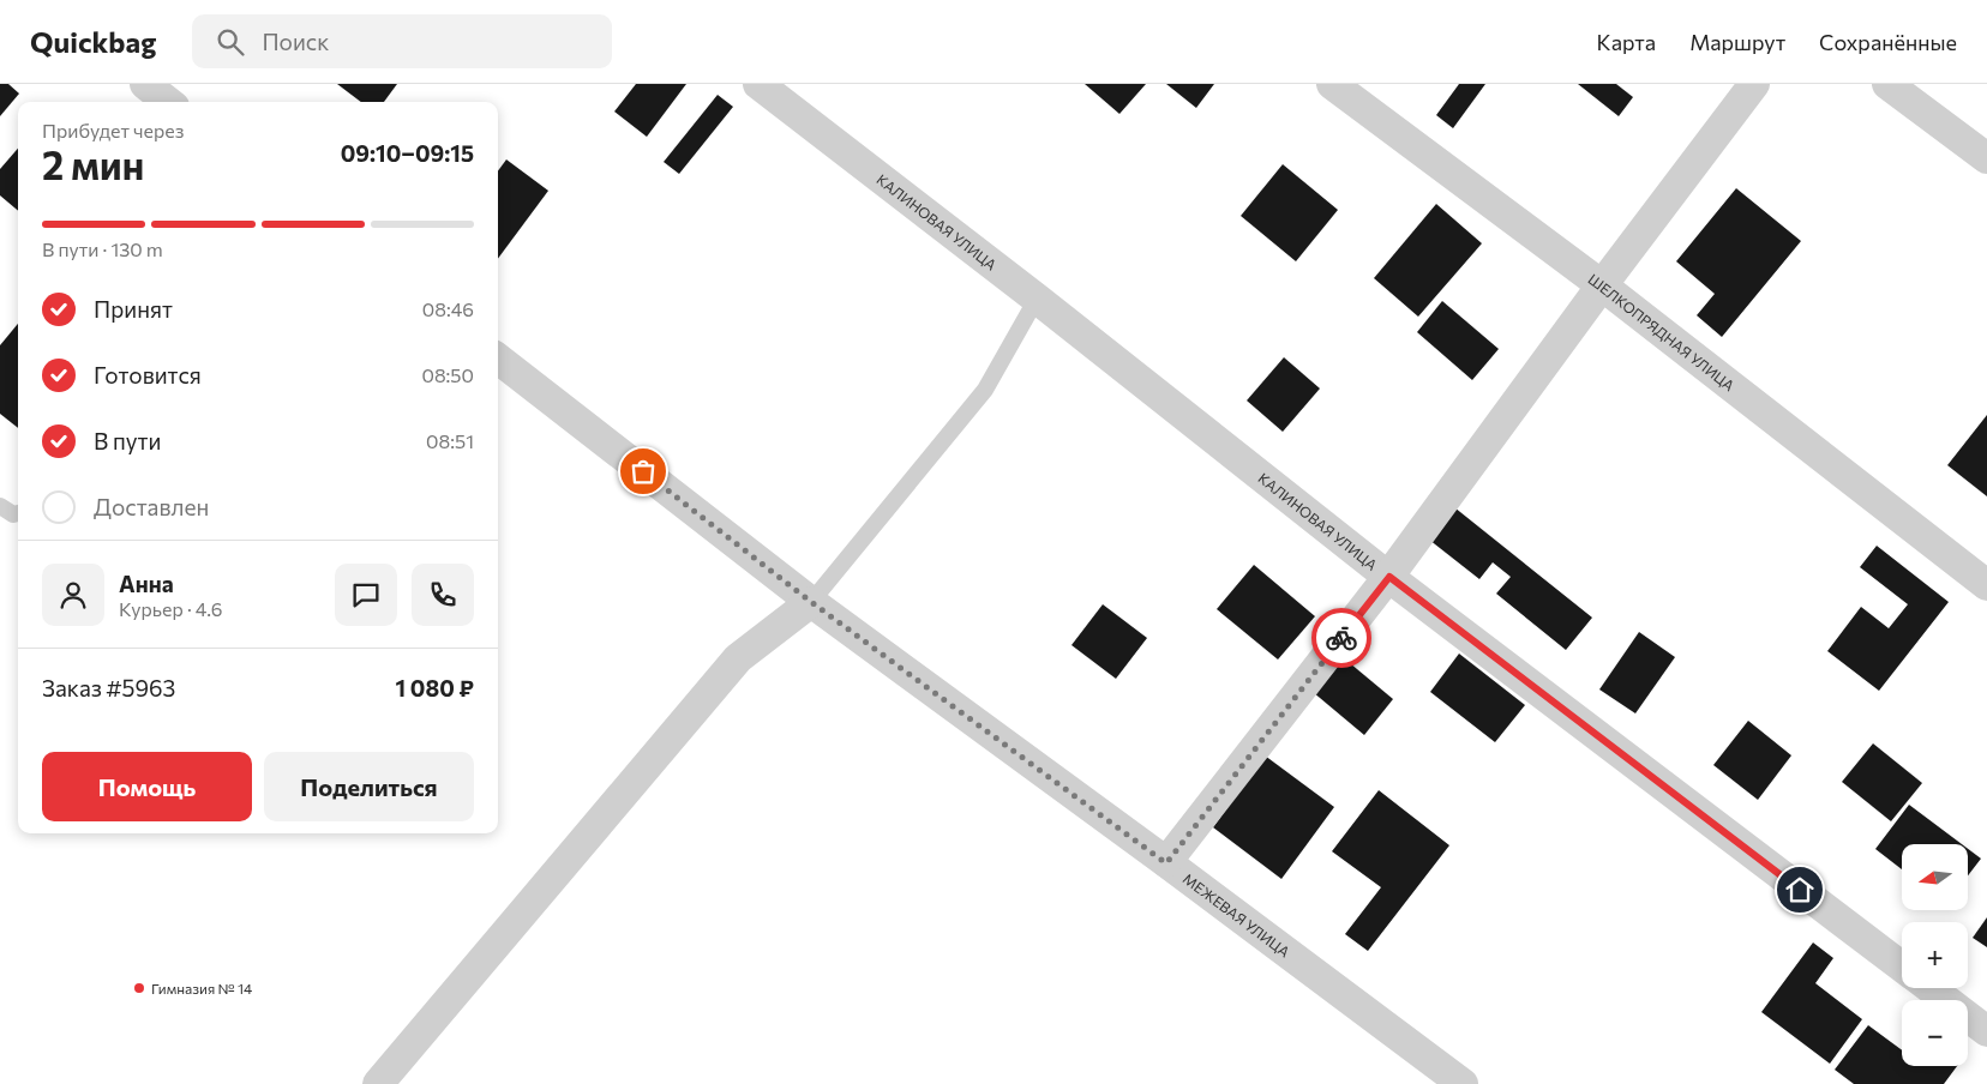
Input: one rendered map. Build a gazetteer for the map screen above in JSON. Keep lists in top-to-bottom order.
{
  "streets": {
    "street": ["КАЛИНОВАЯ УЛИЦА", "ШЕЛКОПРЯДНАЯ УЛИЦА", "МЕЖЕВАЯ УЛИЦА"]
  },
  "places": ["Гимназия № 14"],
  "north": "left",
  "page": {
    "header": "Quickbag",
    "search": "Поиск",
    "nav": ["Карта", "Маршрут", "Сохранённые"],
    "heading": ["2 мин", "Прибудет через", "09:10–09:15"],
    "panel": [
      "Анна",
      "Курьер · 4.6",
      "Заказ #5963",
      "1 080 ₽"
    ],
    "bar": "В пути · 130 m",
    "list": [
      ["Принят", "08:46"],
      ["Готовится", "08:50"],
      ["В пути", "08:51"],
      "Доставлен"
    ],
    "buttons": ["Помощь", "Поделиться"],
    "map_buttons": ["+", "−"]
  }
}
